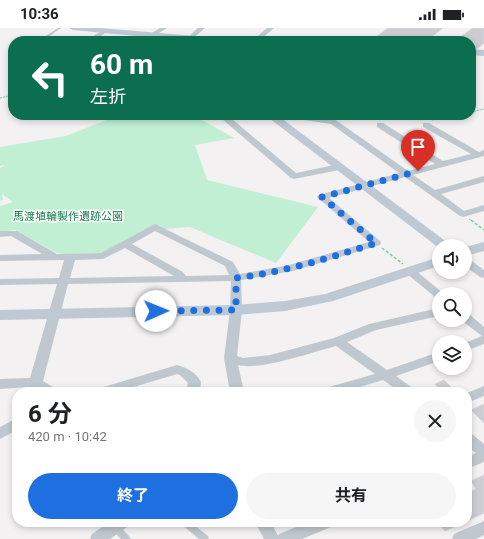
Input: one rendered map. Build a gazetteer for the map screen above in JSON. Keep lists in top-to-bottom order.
{
  "parks": ["馬渡埴輪製作遺跡公園"],
  "page": {
    "status": "10:36",
    "turn": ["60 m", "左折"],
    "heading": ["6 分", "420 m · 10:42"],
    "buttons": ["終了", "共有"]
  }
}
